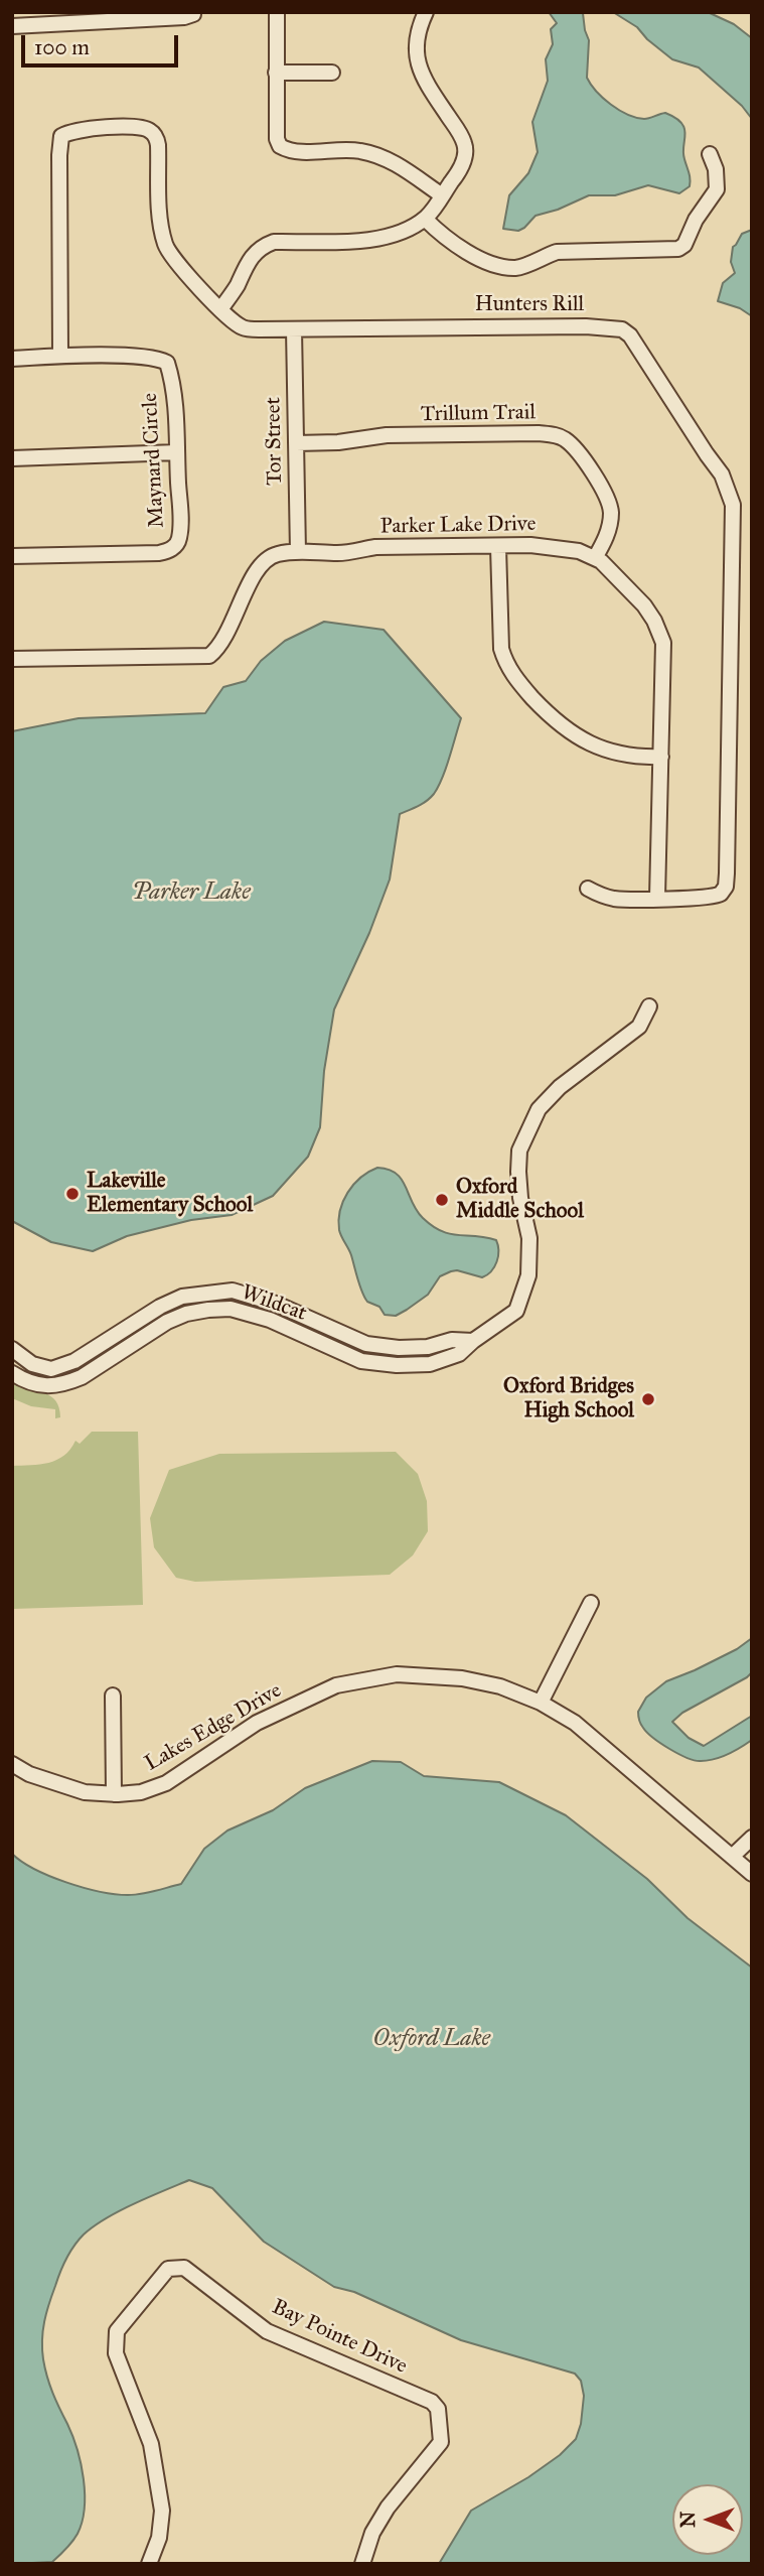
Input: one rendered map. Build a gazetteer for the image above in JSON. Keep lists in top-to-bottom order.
{
  "streets": {
    "street": [
      "Hunters Rill",
      "Trillum Trail",
      "Tor Street",
      "Maynard Circle",
      "Parker Lake Drive",
      "Wildcat",
      "Lakes Edge Drive",
      "Bay Pointe Drive"
    ]
  },
  "crossings": [
    ["Hunters Rill", "Tor Street"],
    ["Hunters Rill", "Maynard Circle"],
    ["Hunters Rill", "Parker Lake Drive"],
    ["Trillum Trail", "Tor Street"],
    ["Trillum Trail", "Parker Lake Drive"],
    ["Tor Street", "Parker Lake Drive"]
  ],
  "water": ["Parker Lake", "Oxford Lake"],
  "places": ["Lakeville Elementary School", "Oxford Middle School", "Oxford Bridges High School"],
  "scale_bar": "100 m",
  "north": "left"
}
